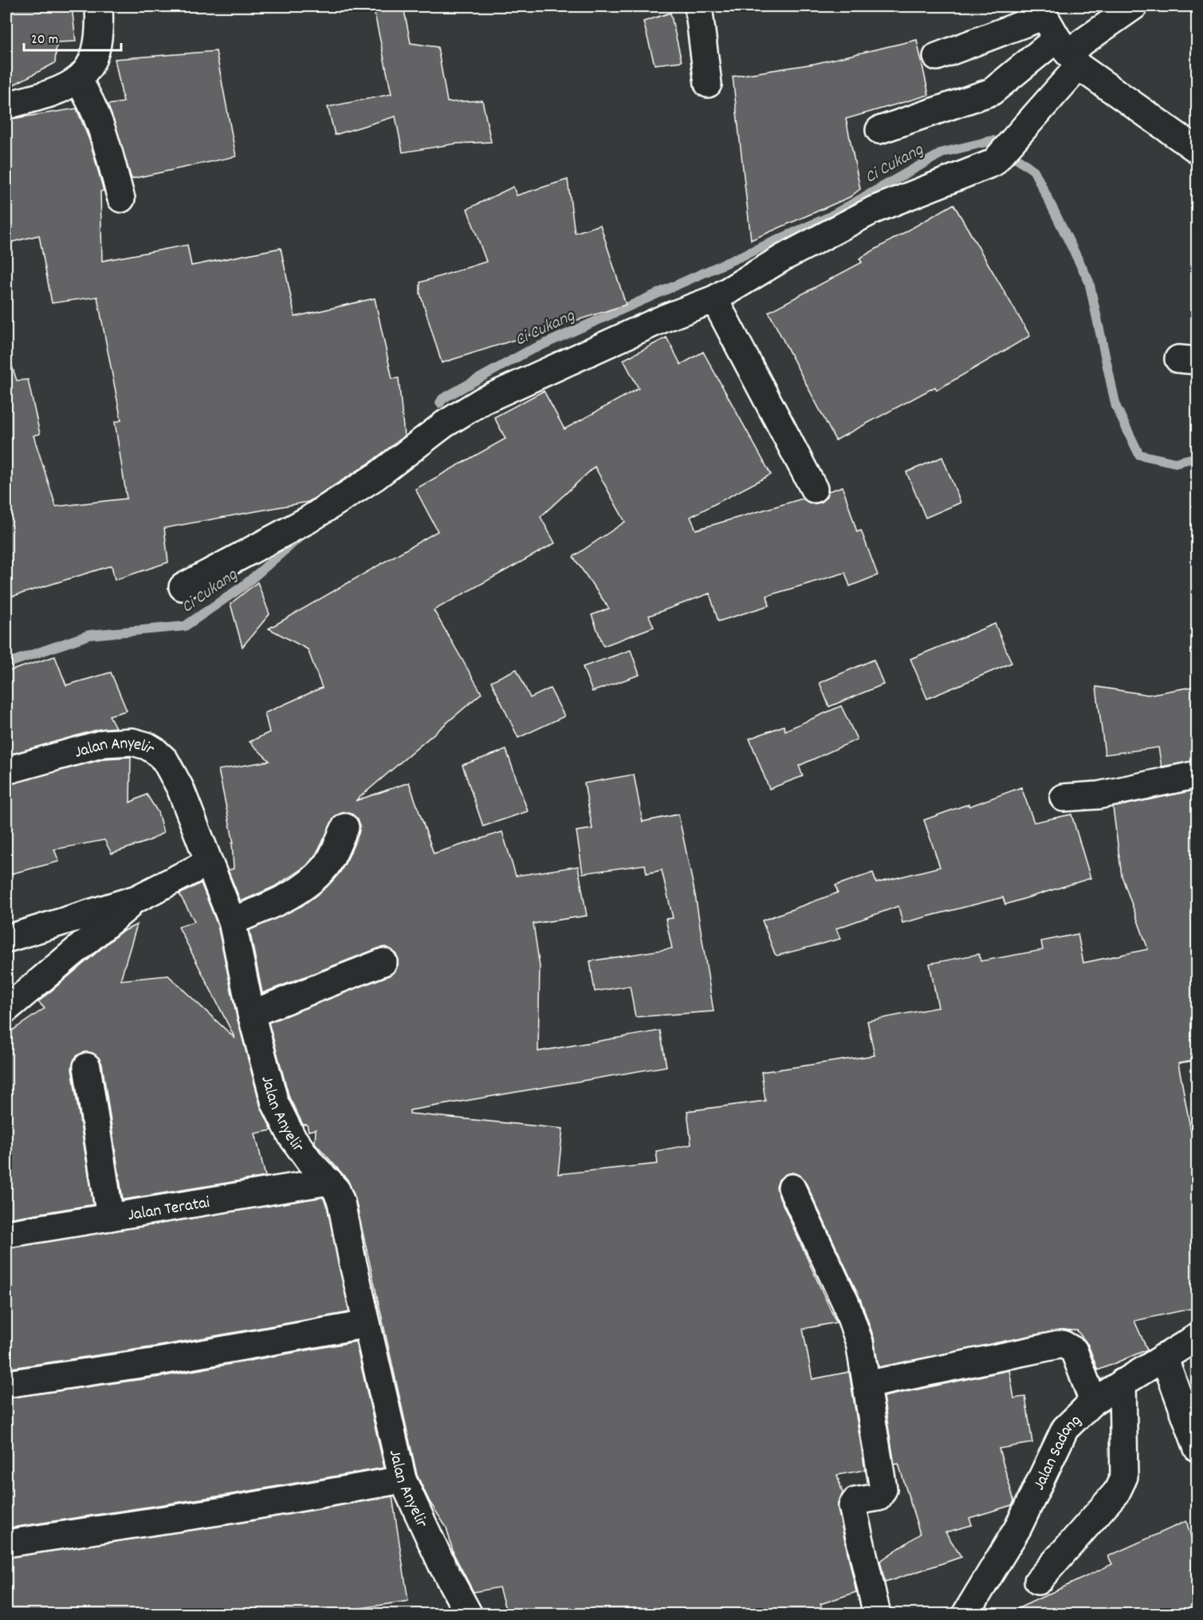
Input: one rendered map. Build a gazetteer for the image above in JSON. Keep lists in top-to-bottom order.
{
  "streets": {
    "street": ["Jalan Anyelir", "Jalan Teratai", "Jalan Sadang"]
  },
  "crossings": [
    ["Jalan Anyelir", "Jalan Teratai"]
  ],
  "water": ["Ci Cukang"],
  "scale_bar": "20 m"
}
